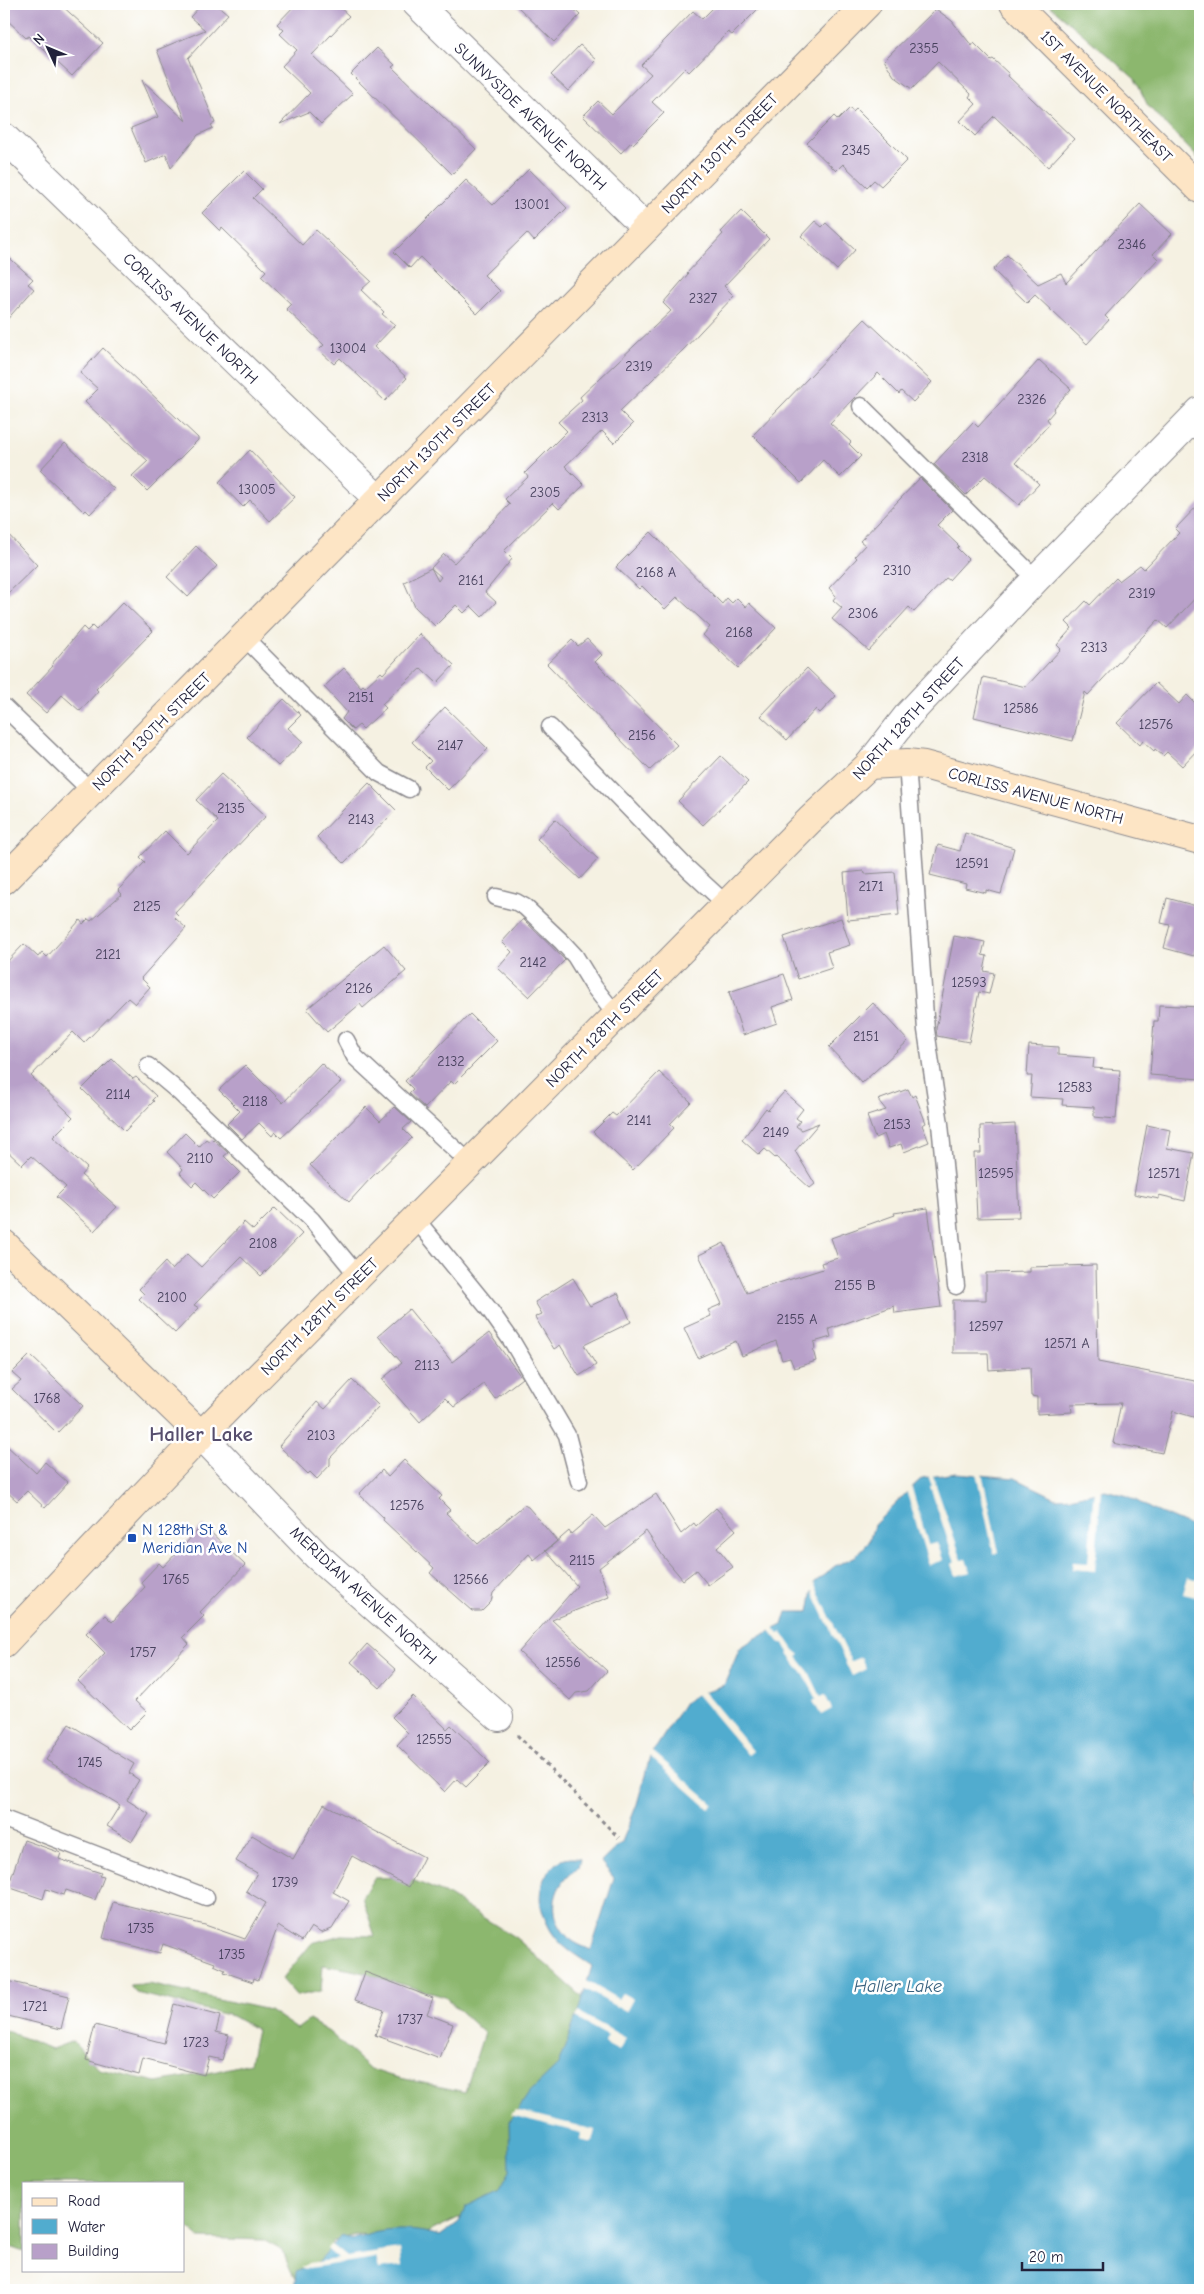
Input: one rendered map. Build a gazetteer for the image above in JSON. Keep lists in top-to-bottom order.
{
  "streets": {
    "street": [
      "1ST AVENUE NORTHEAST",
      "SUNNYSIDE AVENUE NORTH",
      "NORTH 130TH STREET",
      "CORLISS AVENUE NORTH",
      "NORTH 128TH STREET",
      "MERIDIAN AVENUE NORTH"
    ]
  },
  "crossings": [
    ["SUNNYSIDE AVENUE NORTH", "NORTH 130TH STREET"],
    ["NORTH 130TH STREET", "CORLISS AVENUE NORTH"],
    ["CORLISS AVENUE NORTH", "NORTH 128TH STREET"],
    ["NORTH 128TH STREET", "MERIDIAN AVENUE NORTH"]
  ],
  "districts": ["Haller Lake"],
  "water": ["Haller Lake"],
  "places": {
    "transit": ["N 128th St & Meridian Ave N"]
  },
  "house_numbers": [
    "2355",
    "2345",
    "13001",
    "2346",
    "2327",
    "13004",
    "2319",
    "2326",
    "2313",
    "2318",
    "13005",
    "2305",
    "2310",
    "2168 A",
    "2161",
    "2319",
    "2306",
    "2168",
    "2313",
    "2151",
    "12586",
    "12576",
    "2156",
    "2147",
    "2135",
    "2143",
    "12591",
    "2171",
    "2125",
    "2121",
    "2142",
    "12593",
    "2126",
    "2151",
    "2132",
    "12583",
    "2114",
    "2118",
    "2141",
    "2153",
    "2149",
    "2110",
    "12595",
    "12571",
    "2108",
    "2155 B",
    "2100",
    "2155 A",
    "12597",
    "12571 A",
    "2113",
    "1768",
    "2103",
    "12576",
    "2115",
    "1765",
    "12566",
    "1757",
    "12556",
    "12555",
    "1745",
    "1739",
    "1735",
    "1735",
    "1721",
    "1737",
    "1723"
  ],
  "legend": ["Road", "Water", "Building"],
  "scale_bar": "20 m",
  "north": "top left"
}
